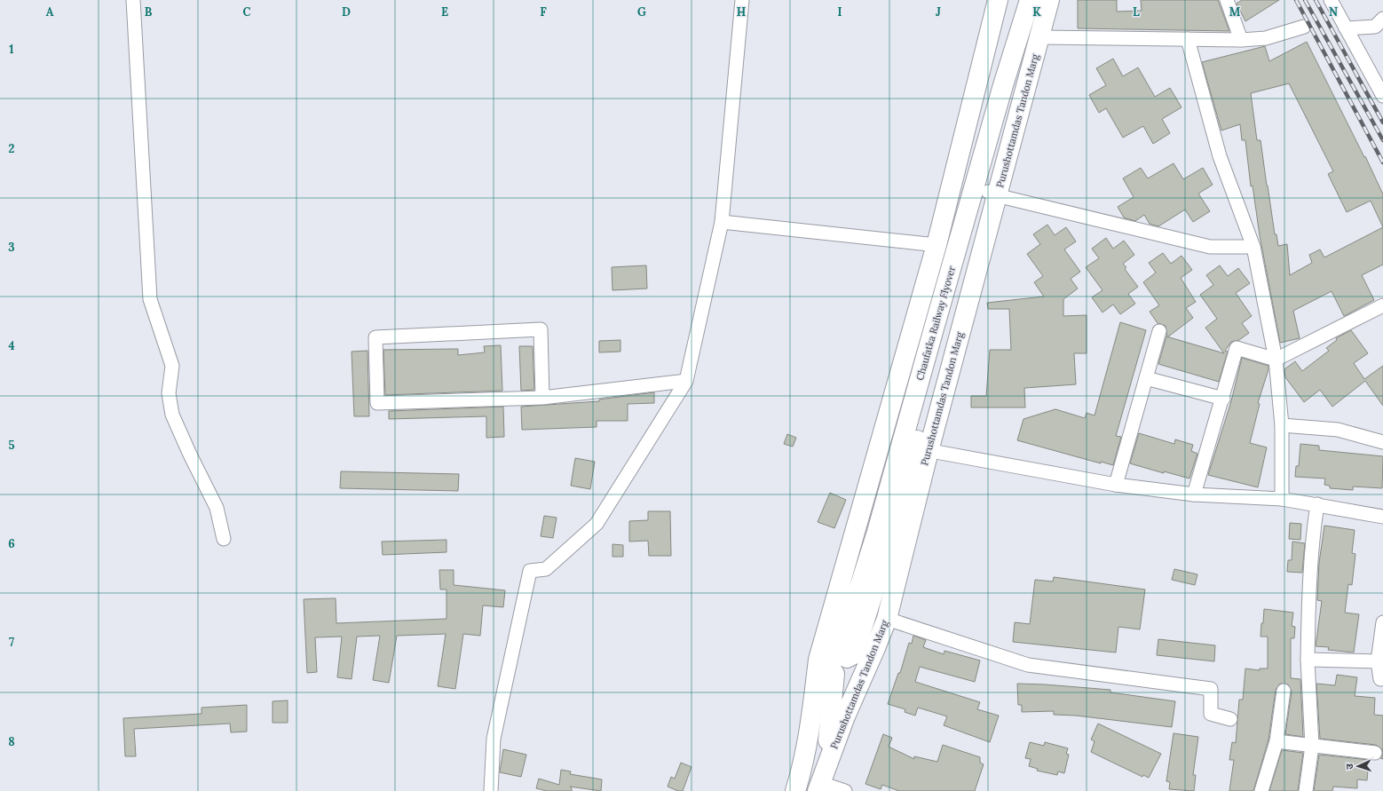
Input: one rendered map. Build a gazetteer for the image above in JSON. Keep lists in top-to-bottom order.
{
  "streets": {
    "main road": ["Purushottamdas Tandon Marg", "Chaufatka Railway Flyover"]
  },
  "north": "left",
  "grid": {
    "columns": [
      "A",
      "B",
      "C",
      "D",
      "E",
      "F",
      "G",
      "H",
      "I",
      "J",
      "K",
      "L",
      "M",
      "N"
    ],
    "rows": [
      "1",
      "2",
      "3",
      "4",
      "5",
      "6",
      "7",
      "8"
    ]
  }
}
